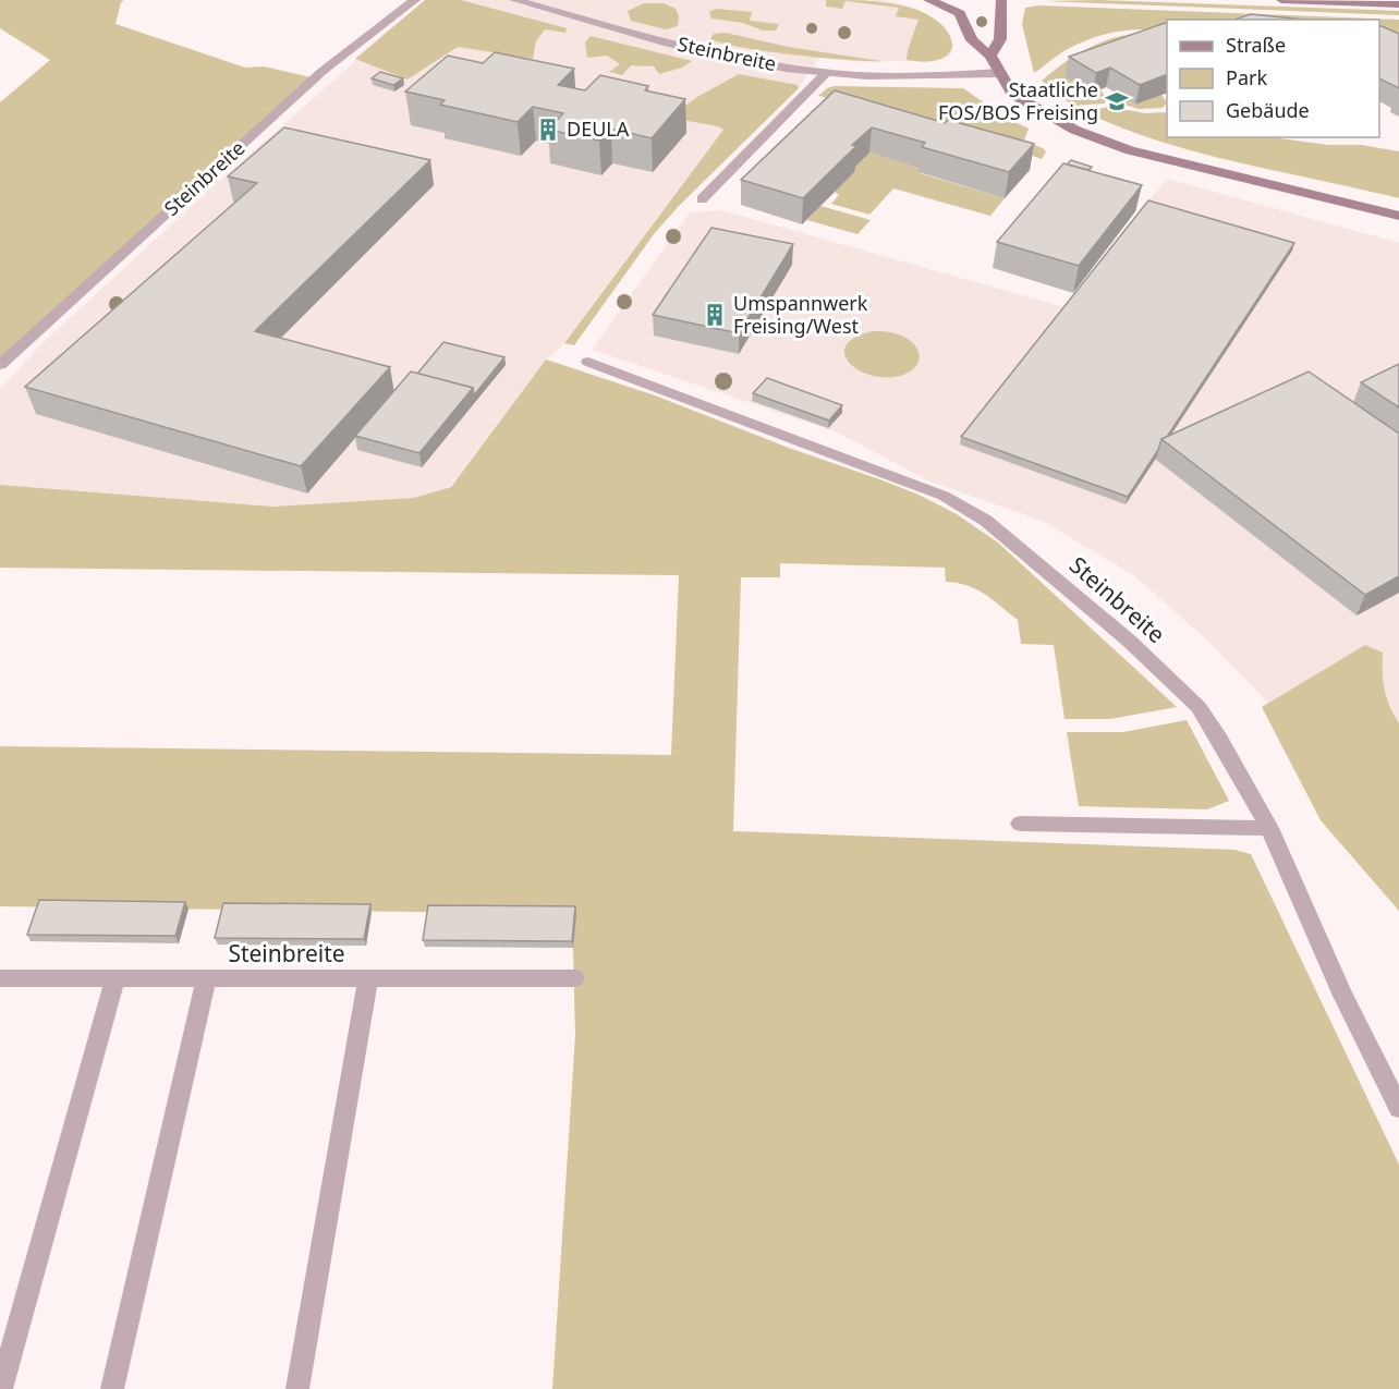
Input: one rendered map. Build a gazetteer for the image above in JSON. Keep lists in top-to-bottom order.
{
  "streets": {
    "street": ["Steinbreite"]
  },
  "places": {
    "school or university": ["Staatliche FOS/BOS Freising"],
    "building": ["DEULA", "Umspannwerk Freising/West"]
  },
  "legend": ["Straße", "Park", "Gebäude"]
}
